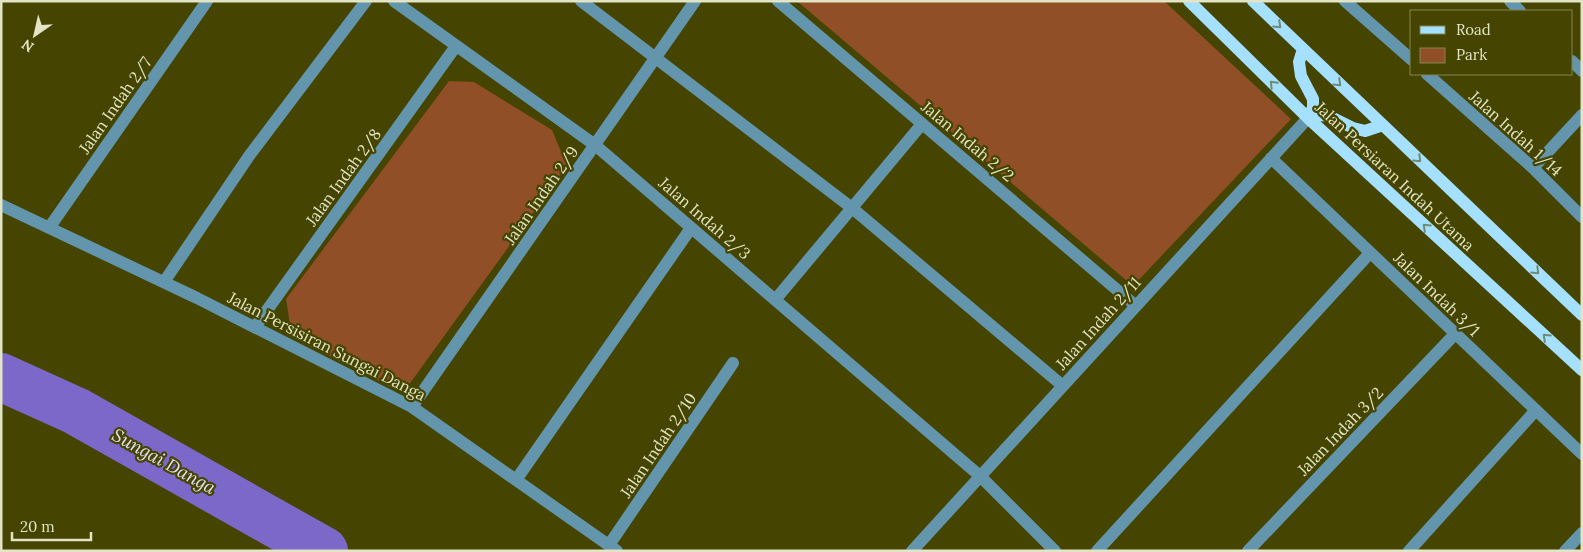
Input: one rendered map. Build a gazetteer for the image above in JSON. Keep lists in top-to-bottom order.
{
  "streets": {
    "main road": ["Jalan Persiaran Indah Utama"],
    "street": [
      "Jalan Indah 2/7",
      "Jalan Indah 1/14",
      "Jalan Indah 2/2",
      "Jalan Indah 2/8",
      "Jalan Indah 2/9",
      "Jalan Indah 2/3",
      "Jalan Indah 3/1",
      "Jalan Indah 2/11",
      "Jalan Persisiran Sungai Danga",
      "Jalan Indah 3/2",
      "Jalan Indah 2/10"
    ]
  },
  "crossings": [
    ["Jalan Indah 2/7", "Jalan Persisiran Sungai Danga"],
    ["Jalan Indah 2/2", "Jalan Indah 2/11"],
    ["Jalan Persiaran Indah Utama", "Jalan Indah 2/11"],
    ["Jalan Indah 2/8", "Jalan Indah 2/3"],
    ["Jalan Indah 2/8", "Jalan Persisiran Sungai Danga"],
    ["Jalan Indah 2/9", "Jalan Indah 2/3"],
    ["Jalan Indah 2/9", "Jalan Persisiran Sungai Danga"],
    ["Jalan Indah 2/3", "Jalan Indah 2/11"],
    ["Jalan Indah 3/1", "Jalan Indah 2/11"],
    ["Jalan Indah 3/1", "Jalan Indah 3/2"],
    ["Jalan Persisiran Sungai Danga", "Jalan Indah 2/10"]
  ],
  "water": ["Sungai Danga"],
  "legend": ["Road", "Park"],
  "scale_bar": "20 m",
  "north": "bottom left"
}
